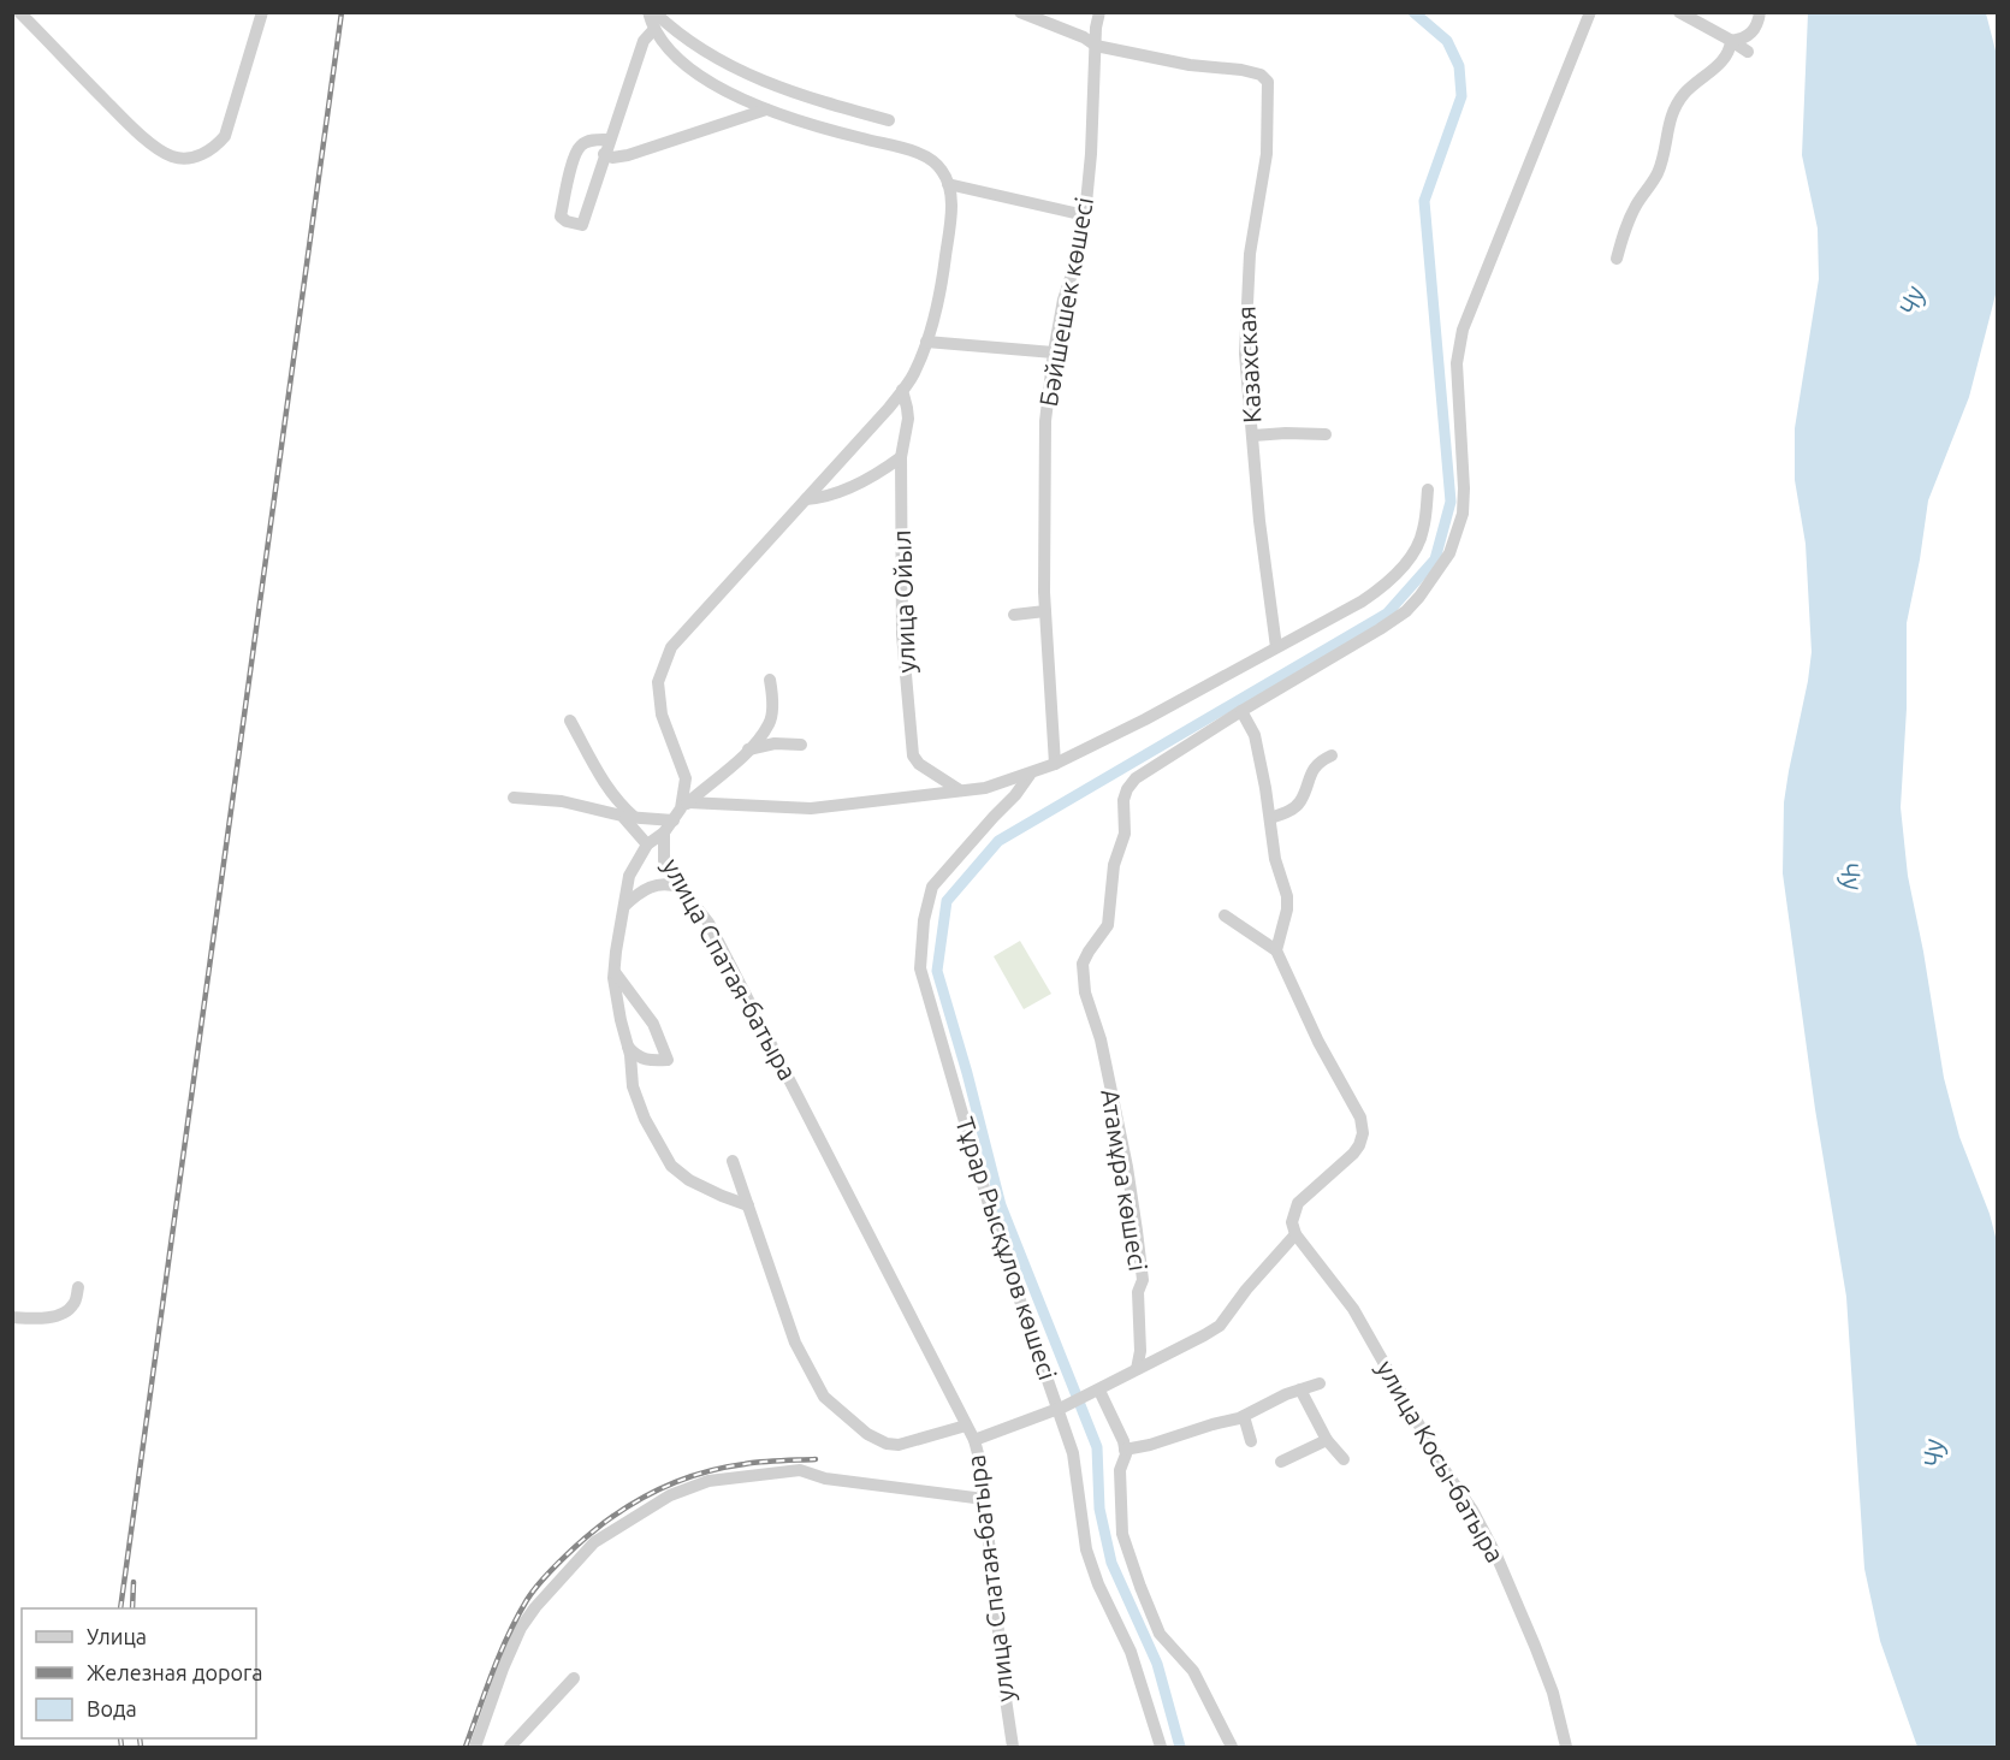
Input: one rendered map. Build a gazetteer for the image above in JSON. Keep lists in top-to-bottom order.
{
  "streets": {
    "street": [
      "Бәйшешек көшесі",
      "Казахская",
      "улица Ойыл",
      "улица Спатая-батыра",
      "Атамұра көшесі",
      "Тұрар Рысқұлов көшесі",
      "улица Косы-батыра"
    ]
  },
  "crossings": [
    ["Бәйшешек көшесі", "Казахская"]
  ],
  "water": ["Чу"],
  "legend": ["Улица", "Железная дорога", "Вода"]
}
